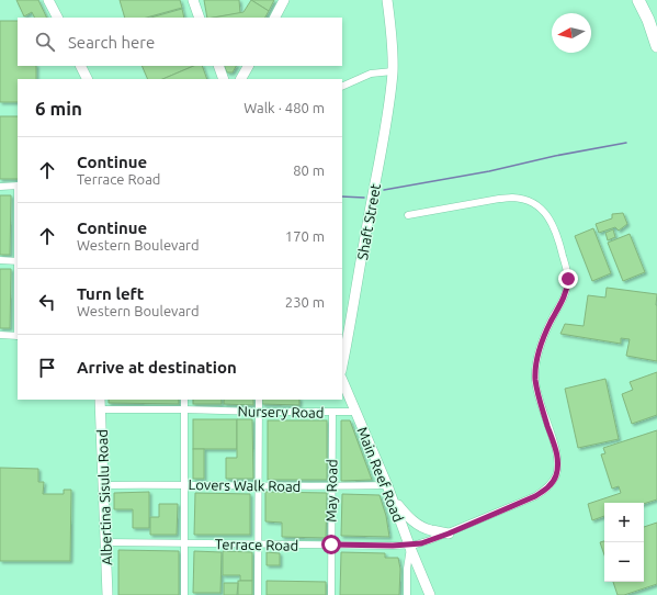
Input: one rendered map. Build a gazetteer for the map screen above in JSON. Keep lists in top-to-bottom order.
{
  "streets": {
    "main road": ["Shaft Street", "Main Reef Road", "Albertina Sisulu Road"],
    "street": [
      "Nursery Road",
      "Lovers Walk Road",
      "May Road",
      "Terrace Road"
    ]
  },
  "crossings": [
    ["Nursery Road", "Main Reef Road"],
    ["Nursery Road", "May Road"],
    ["Nursery Road", "Albertina Sisulu Road"],
    ["Main Reef Road", "Lovers Walk Road"],
    ["Main Reef Road", "Terrace Road"],
    ["Lovers Walk Road", "May Road"],
    ["Lovers Walk Road", "Albertina Sisulu Road"],
    ["May Road", "Terrace Road"],
    ["Albertina Sisulu Road", "Terrace Road"]
  ],
  "north": "left",
  "page": {
    "search": "Search here",
    "heading": ["6 min", "Walk · 480 m"],
    "list": [
      ["Continue", "Terrace Road", "80 m"],
      ["Continue", "Western Boulevard", "170 m"],
      ["Turn left", "Western Boulevard", "230 m"],
      "Arrive at destination"
    ],
    "map_buttons": ["+", "−"]
  }
}
